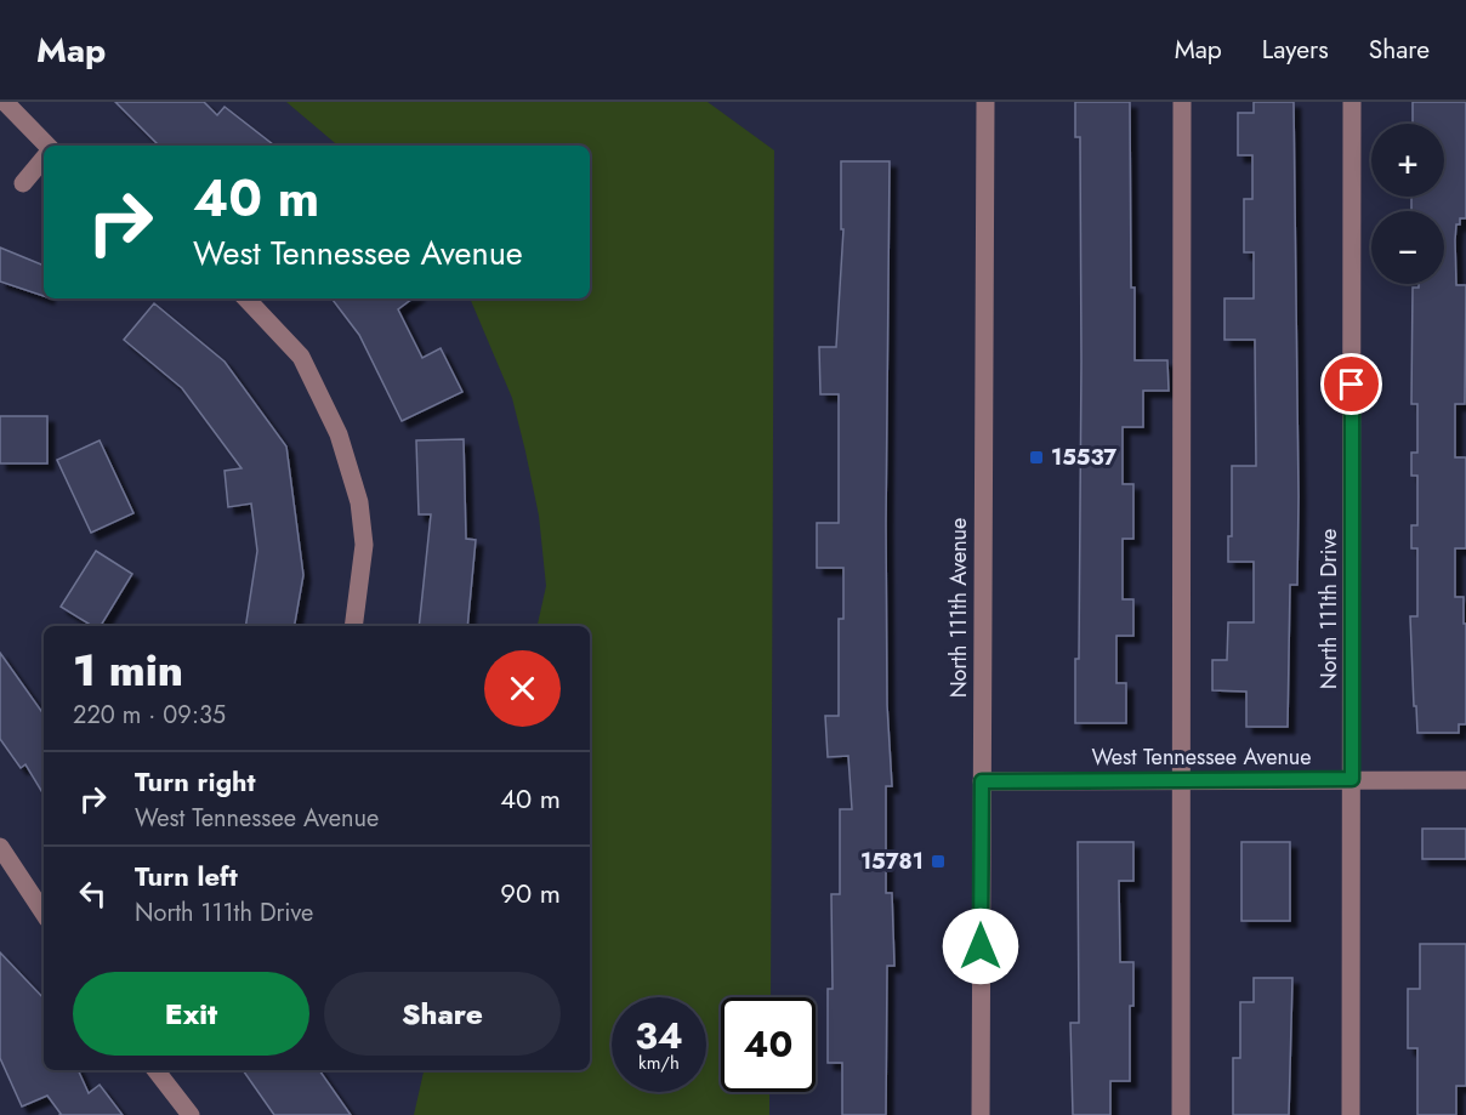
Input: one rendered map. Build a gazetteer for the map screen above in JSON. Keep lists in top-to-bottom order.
{
  "streets": {
    "street": ["North 111th Avenue", "North 111th Drive", "West Tennessee Avenue"]
  },
  "crossings": [
    ["North 111th Avenue", "West Tennessee Avenue"],
    ["North 111th Drive", "West Tennessee Avenue"]
  ],
  "places": {
    "transit": ["15537", "15781"]
  },
  "page": {
    "header": "Map",
    "nav": ["Map", "Layers", "Share"],
    "map_buttons": ["+", "−"],
    "turn": ["40 m", "West Tennessee Avenue"],
    "heading": ["1 min", "220 m · 09:35"],
    "list": [
      {
        "name": "Turn right",
        "note": "West Tennessee Avenue",
        "value": "40 m"
      },
      {
        "name": "Turn left",
        "note": "North 111th Drive",
        "value": "90 m"
      }
    ],
    "buttons": ["Exit", "Share"],
    "speed": "34 km/h",
    "limit": "40"
  }
}
